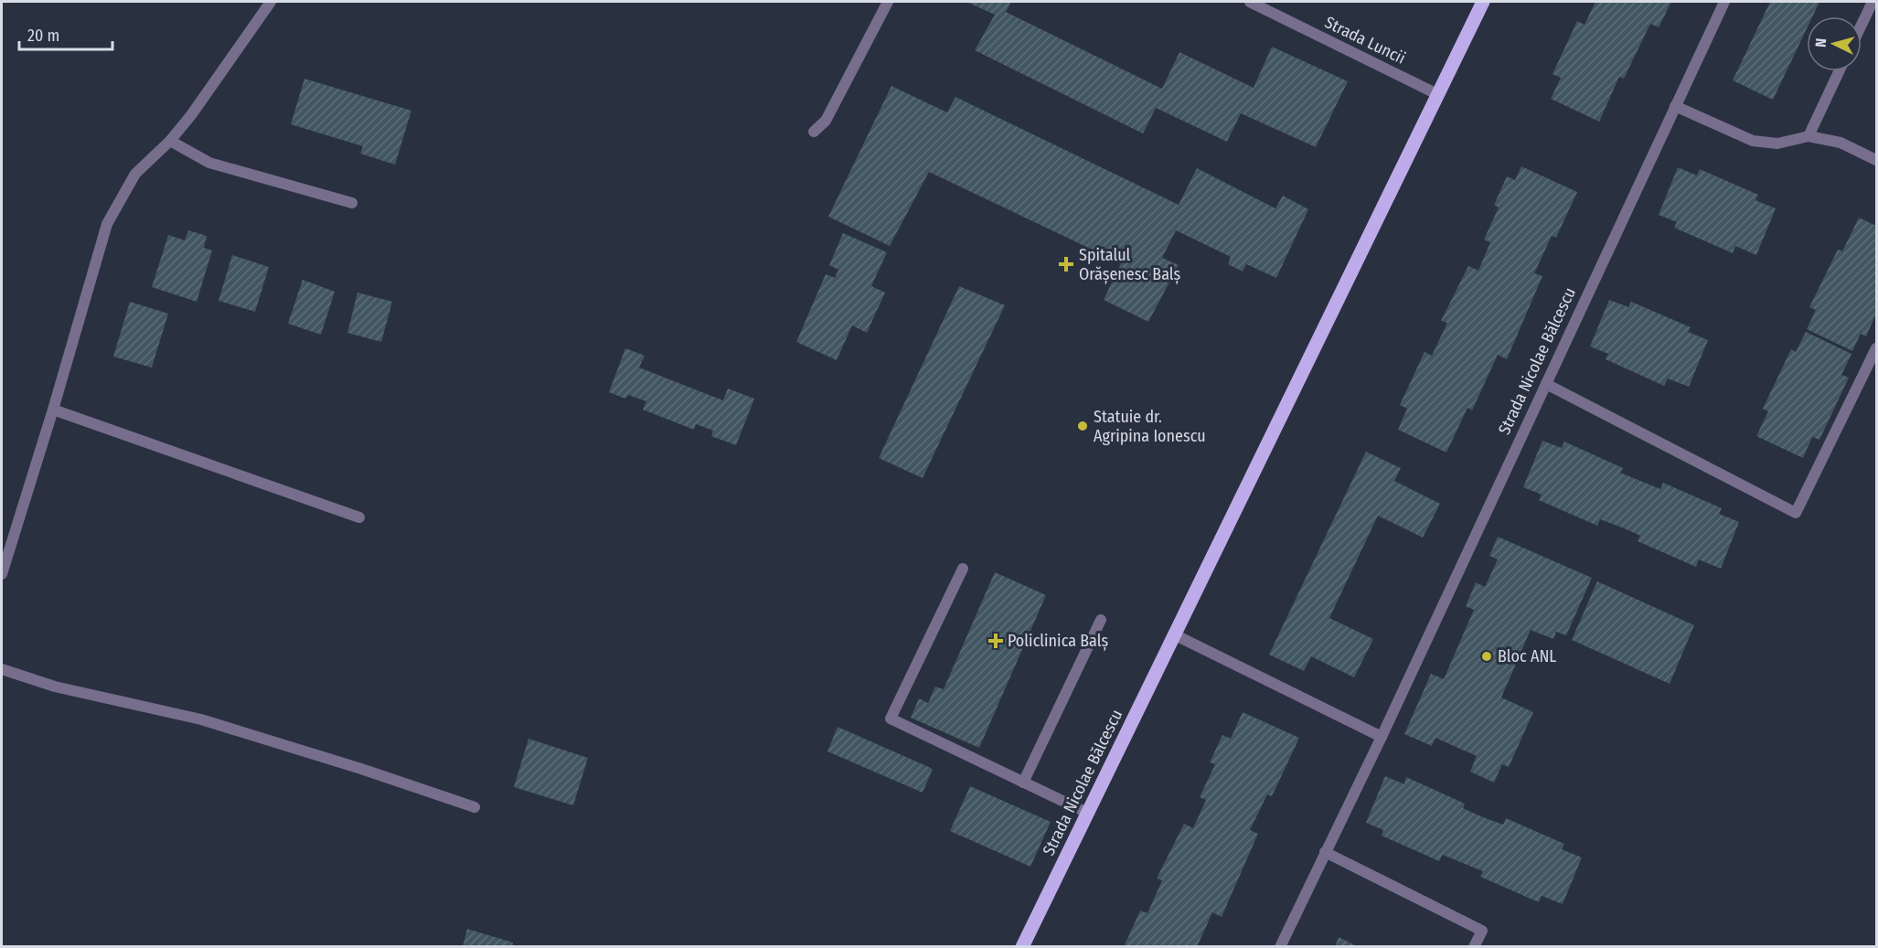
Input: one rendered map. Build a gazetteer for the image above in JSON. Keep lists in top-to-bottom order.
{
  "streets": {
    "main road": ["Strada Nicolae Bălcescu"],
    "street": ["Strada Luncii"]
  },
  "crossings": [
    ["Strada Luncii", "Strada Nicolae Bălcescu"]
  ],
  "places": {
    "health": ["Spitalul Orășenesc Balș", "Policlinica Balș"],
    "other": ["Statuie dr. Agripina Ionescu", "Bloc ANL"]
  },
  "scale_bar": "20 m",
  "north": "left"
}
